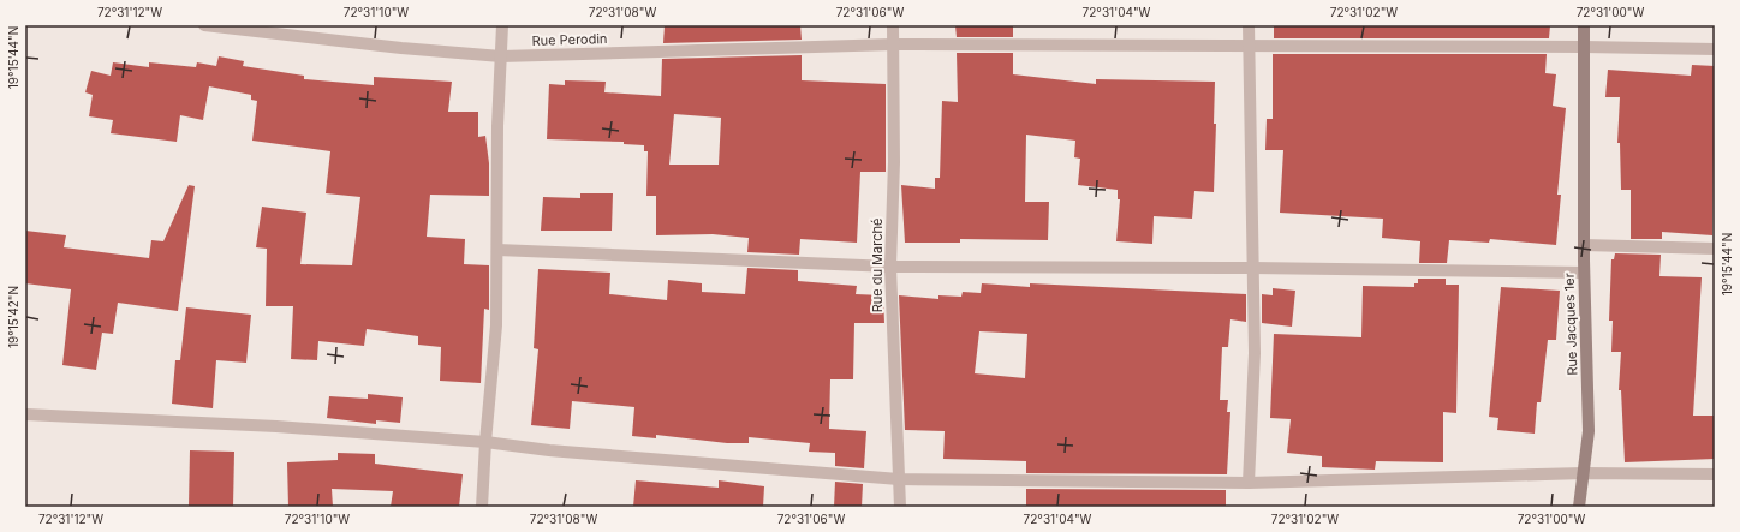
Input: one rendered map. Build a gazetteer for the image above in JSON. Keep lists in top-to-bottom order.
{
  "streets": {
    "main road": ["Rue Jacques 1er"],
    "street": ["Rue Perodin", "Rue du Marché"]
  },
  "crossings": [
    ["Rue Perodin", "Rue du Marché"],
    ["Rue Perodin", "Rue Jacques 1er"]
  ],
  "coordinates": [
    "72°31'12\"W",
    "72°31'10\"W",
    "72°31'08\"W",
    "72°31'06\"W",
    "72°31'04\"W",
    "72°31'02\"W",
    "72°31'00\"W",
    "19°15'44\"N",
    "19°15'42\"N"
  ]
}
